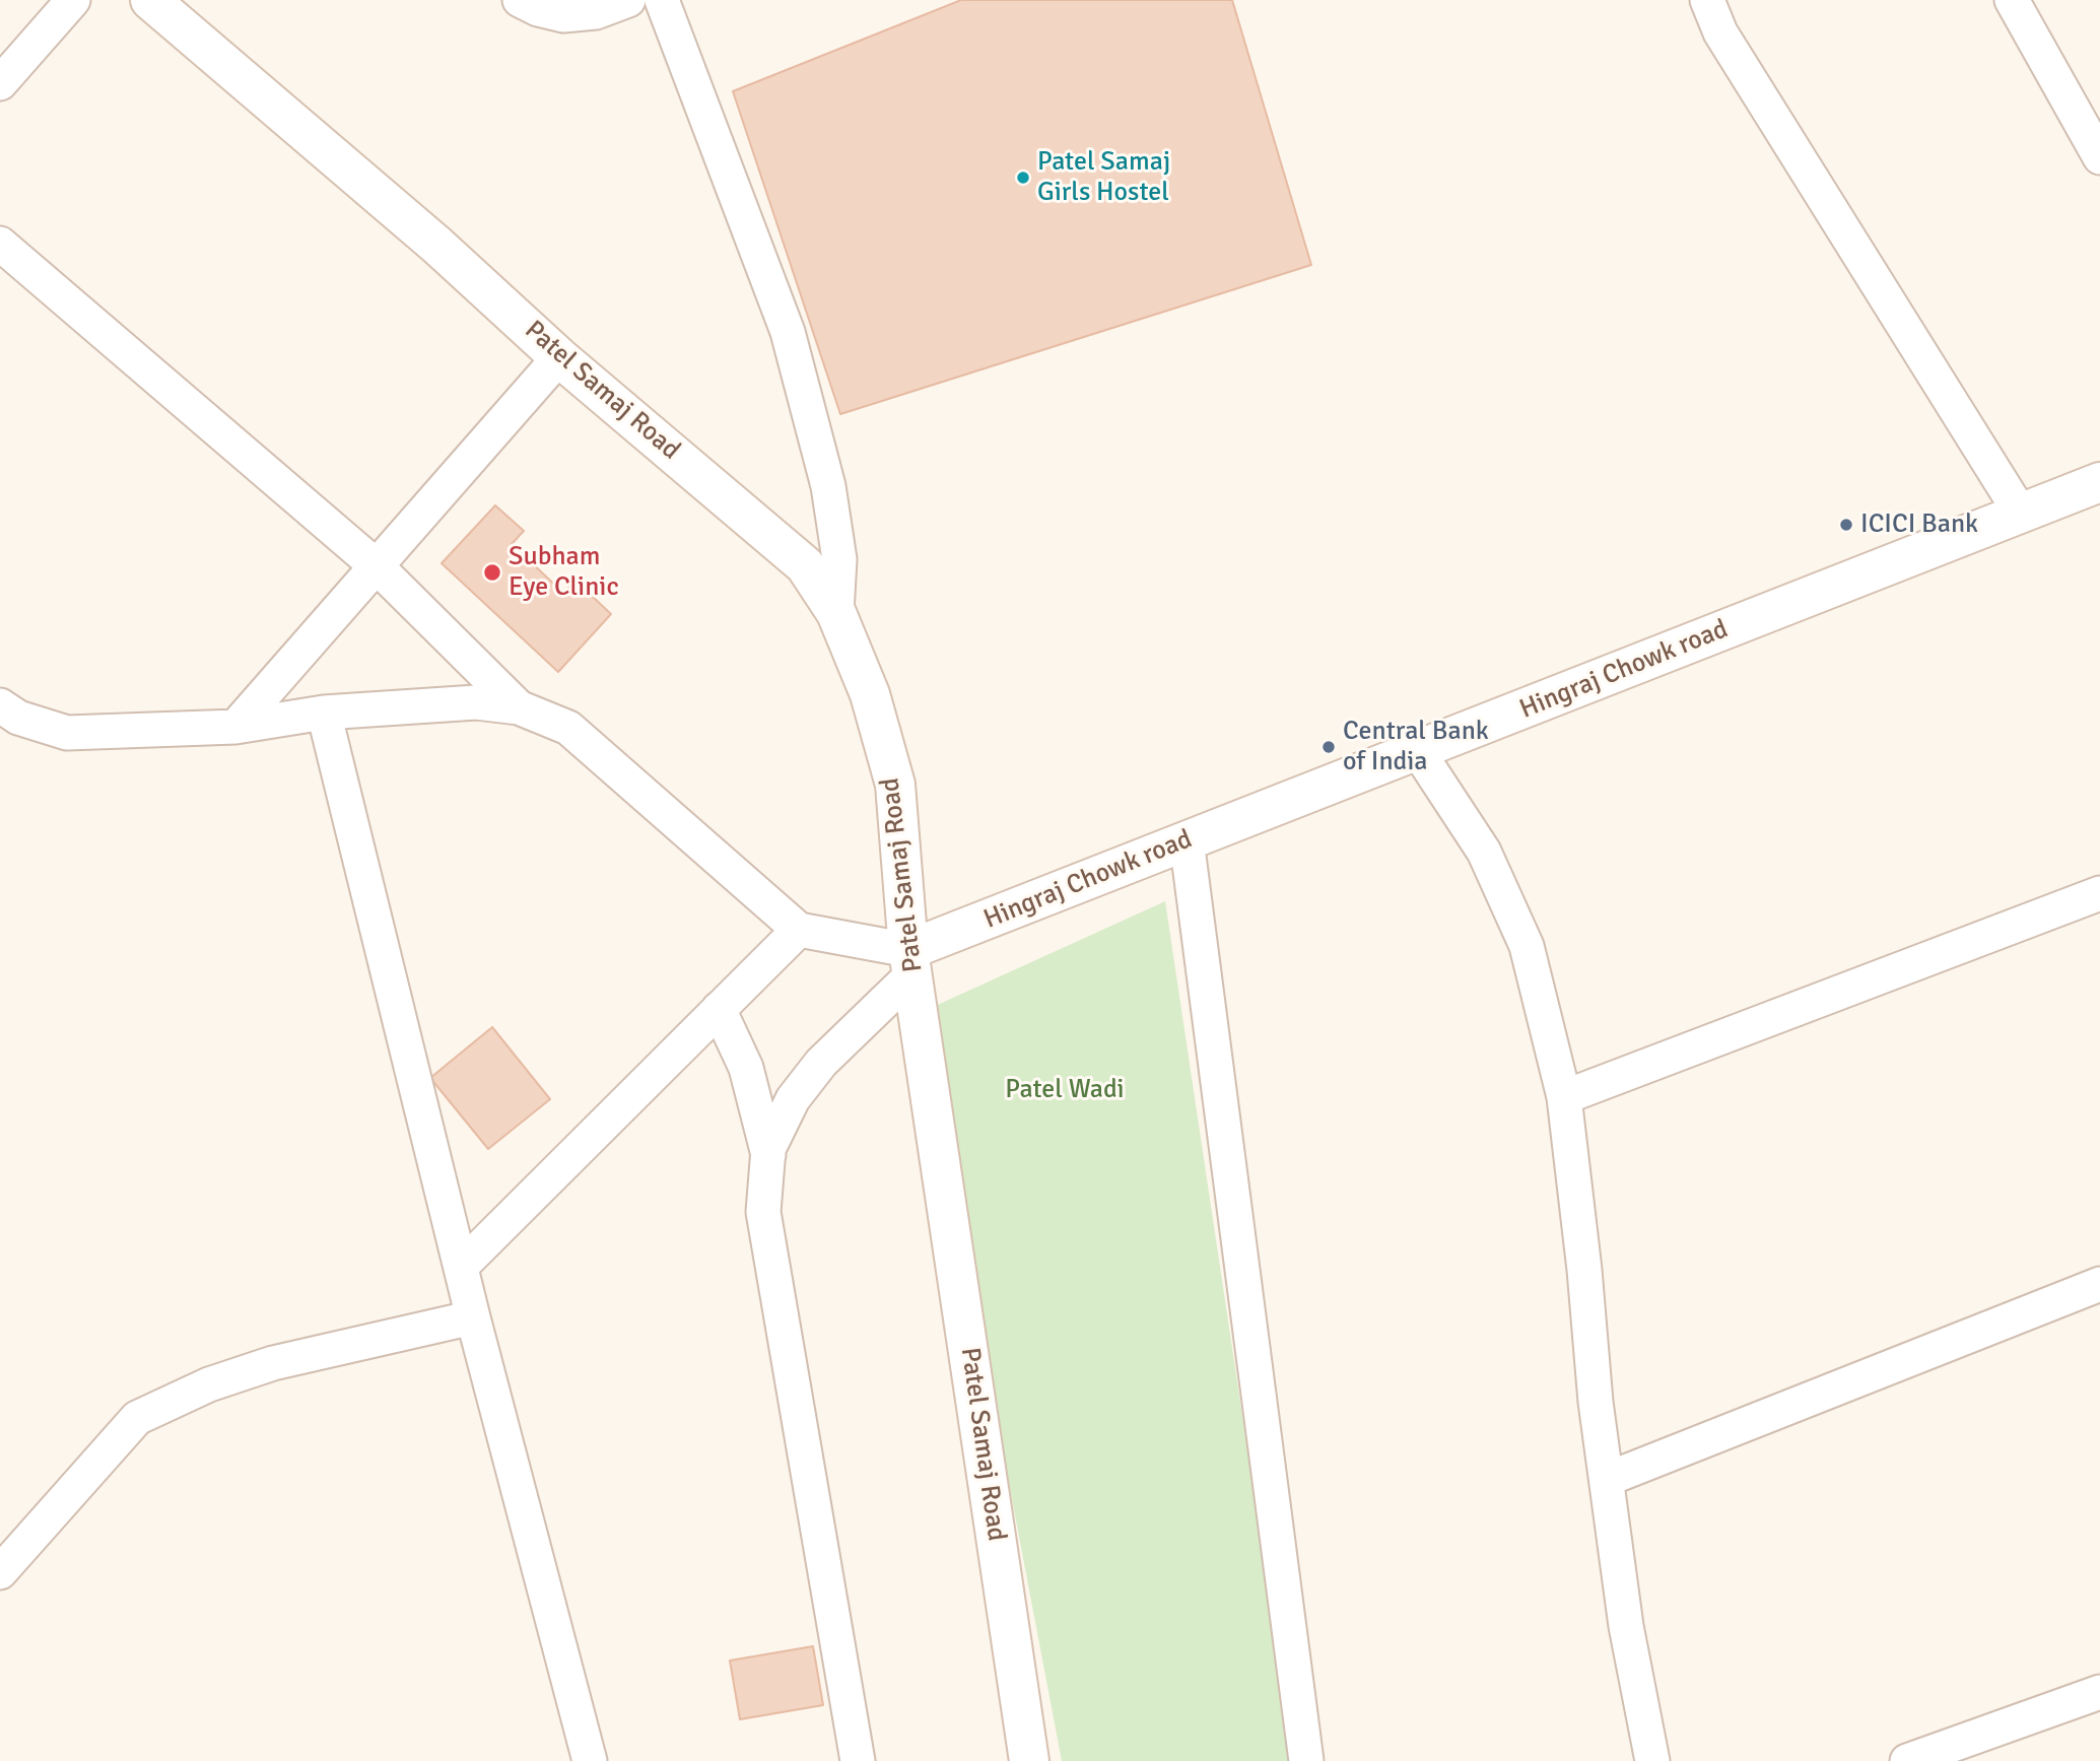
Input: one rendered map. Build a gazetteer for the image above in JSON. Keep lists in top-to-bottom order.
{
  "streets": {
    "street": ["Patel Samaj Road", "Hingraj Chowk road"]
  },
  "crossings": [
    ["Patel Samaj Road", "Hingraj Chowk road"]
  ],
  "parks": ["Patel Wadi"],
  "places": [
    "Patel Samaj Girls Hostel",
    "ICICI Bank",
    "Subham Eye Clinic",
    "Central Bank of India"
  ]
}
